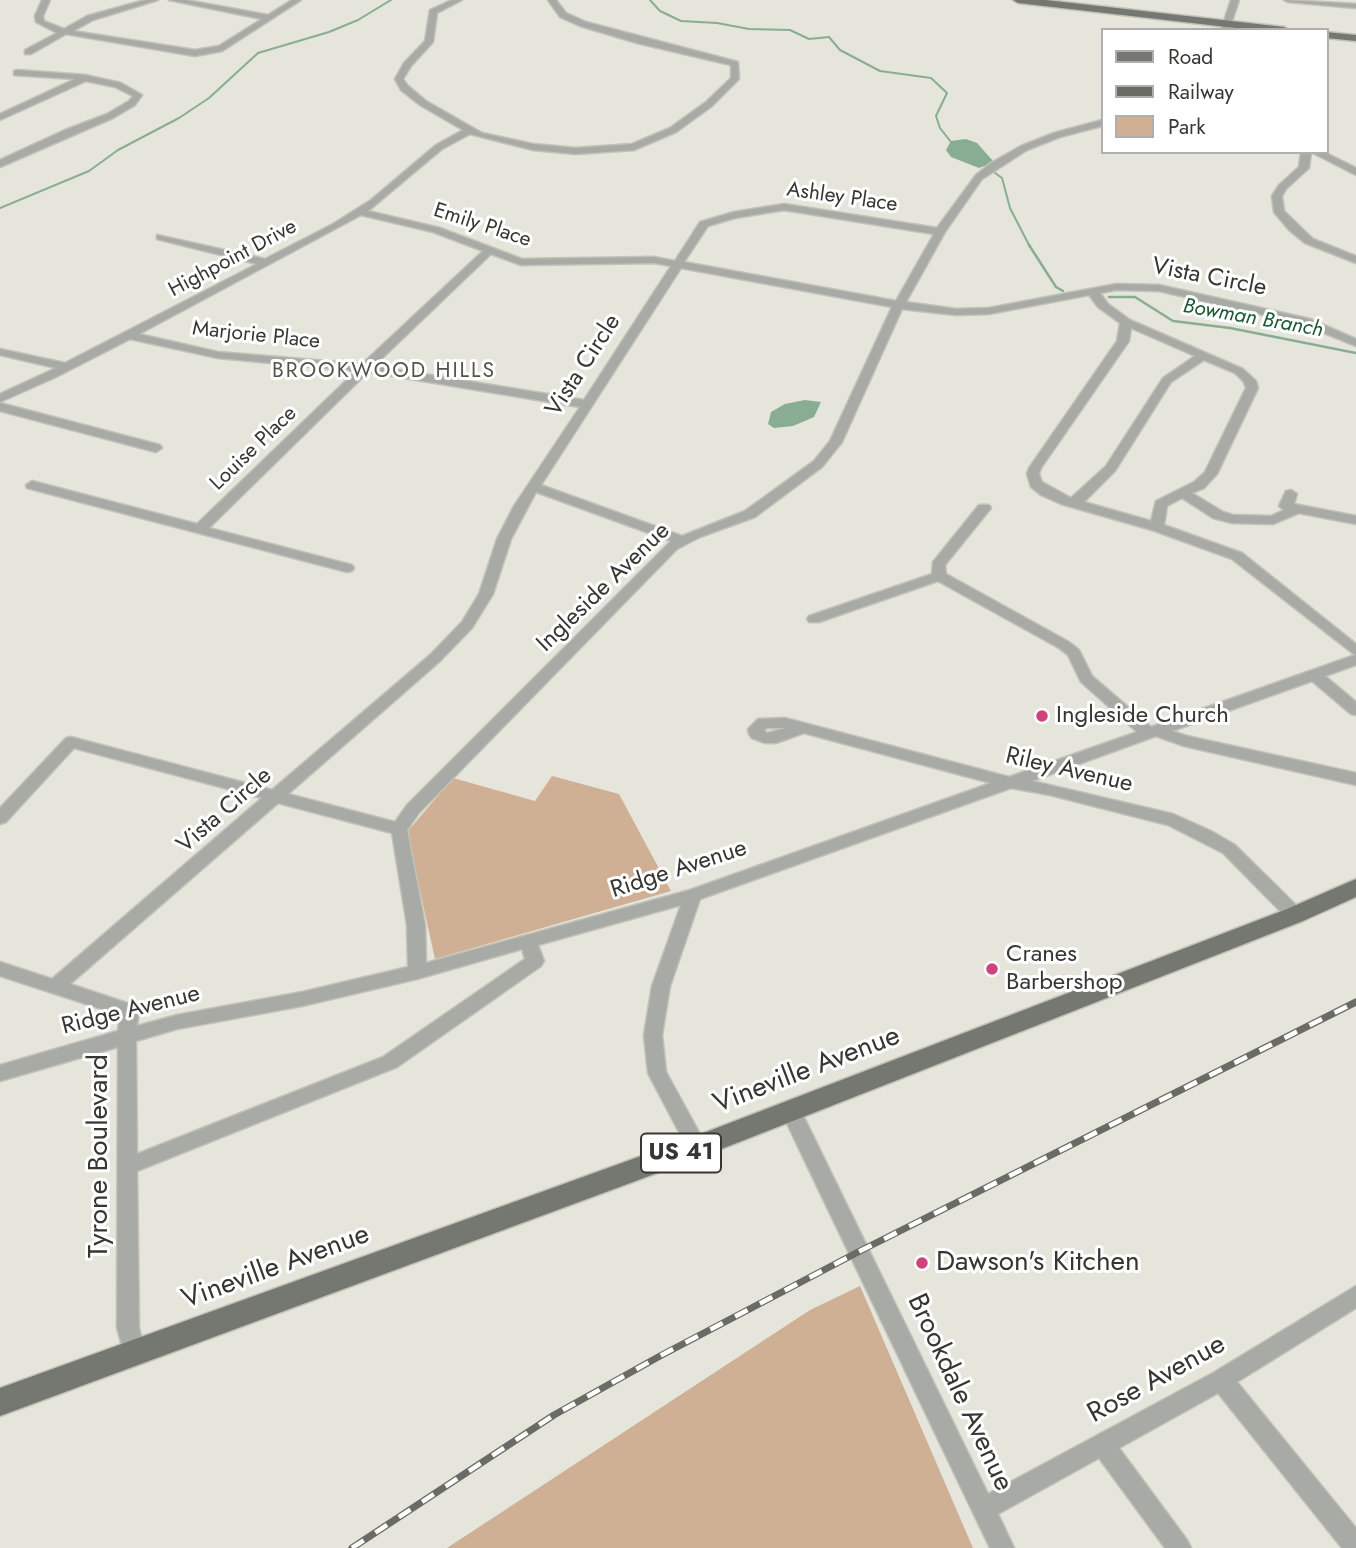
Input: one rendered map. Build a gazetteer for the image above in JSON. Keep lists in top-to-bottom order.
{
  "streets": {
    "main road": ["Vineville Avenue", "US 41"],
    "street": [
      "Ashley Place",
      "Emily Place",
      "Highpoint Drive",
      "Vista Circle",
      "Marjorie Place",
      "Louise Place",
      "Ingleside Avenue",
      "Riley Avenue",
      "Ridge Avenue",
      "Tyrone Boulevard",
      "Rose Avenue",
      "Brookdale Avenue"
    ]
  },
  "crossings": [
    ["Ashley Place", "Emily Place"],
    ["Ashley Place", "Vista Circle"],
    ["Ashley Place", "Ingleside Avenue"],
    ["Emily Place", "Highpoint Drive"],
    ["Emily Place", "Vista Circle"],
    ["Emily Place", "Louise Place"],
    ["Highpoint Drive", "Marjorie Place"],
    ["Vista Circle", "Marjorie Place"],
    ["Vista Circle", "Ingleside Avenue"],
    ["Vista Circle", "Tyrone Boulevard"],
    ["Marjorie Place", "Louise Place"],
    ["Riley Avenue", "Ridge Avenue"],
    ["Riley Avenue", "Vineville Avenue"],
    ["Ridge Avenue", "Tyrone Boulevard"],
    ["Vineville Avenue", "Tyrone Boulevard"],
    ["Vineville Avenue", "Brookdale Avenue"],
    ["Rose Avenue", "Brookdale Avenue"]
  ],
  "districts": ["BROOKWOOD HILLS"],
  "water": ["Bowman Branch"],
  "places": ["Ingleside Church", "Cranes Barbershop", "Dawson's Kitchen"],
  "legend": ["Road", "Railway", "Park"]
}
